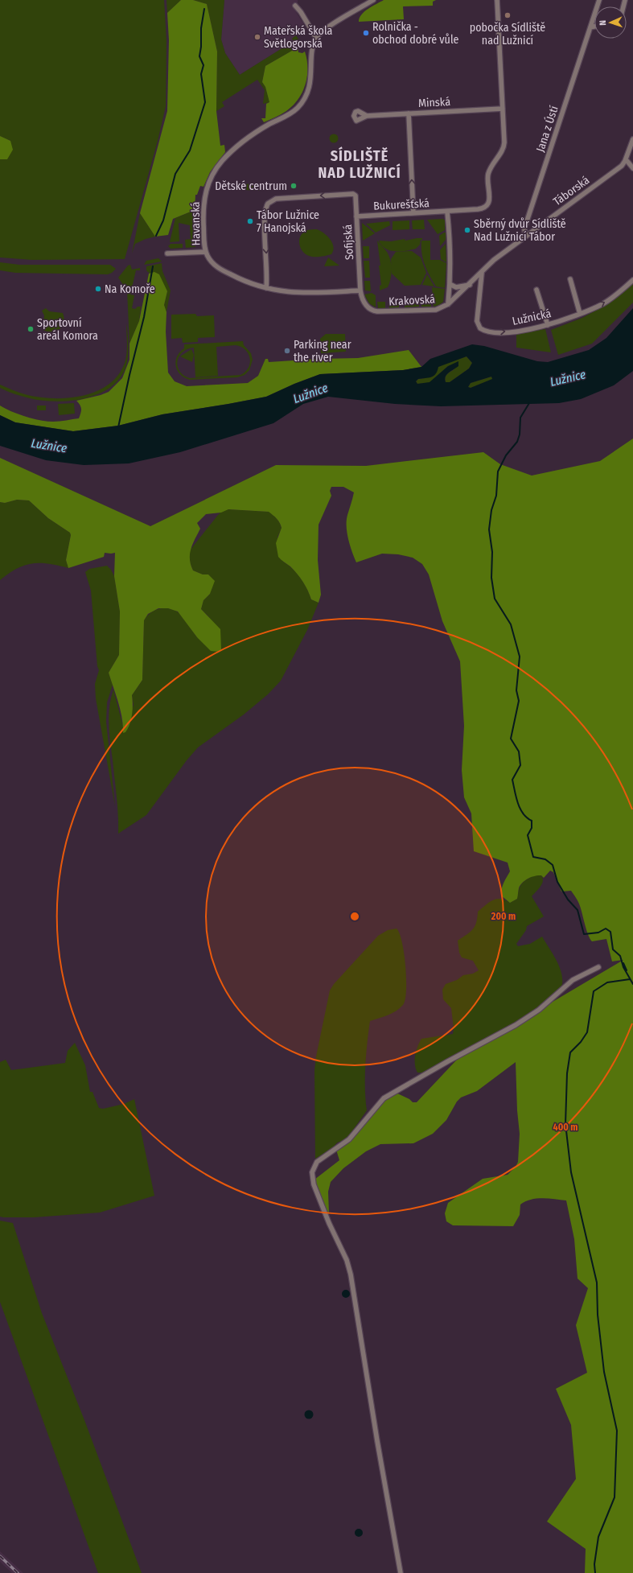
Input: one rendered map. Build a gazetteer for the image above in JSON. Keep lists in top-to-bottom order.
{
  "streets": {
    "street": [
      "Minská",
      "Jana z Ústí",
      "Táborská",
      "Bukurešťská",
      "Havanská",
      "Sofijská",
      "Krakovská",
      "Lužnická"
    ]
  },
  "crossings": [
    ["Minská", "Bukurešťská"],
    ["Jana z Ústí", "Táborská"],
    ["Táborská", "Krakovská"],
    ["Táborská", "Lužnická"],
    ["Bukurešťská", "Sofijská"],
    ["Havanská", "Sofijská"],
    ["Havanská", "Krakovská"],
    ["Sofijská", "Krakovská"],
    ["Krakovská", "Lužnická"]
  ],
  "districts": ["SÍDLIŠTĚ NAD LUŽNICÍ"],
  "water": ["Lužnice"],
  "places": [
    "pobočka Sídliště nad Lužnicí",
    "Rolnička - obchod dobré vůle",
    "Mateřská škola Světlogorská",
    "Dětské centrum",
    "Tábor Lužnice 7 Hanojská",
    "Sběrný dvůr Sídliště Nad Lužnicí Tábor",
    "Na Komoře",
    "Sportovní areál Komora",
    "Parking near the river"
  ],
  "north": "left",
  "rings": ["200 m", "400 m"]
}
